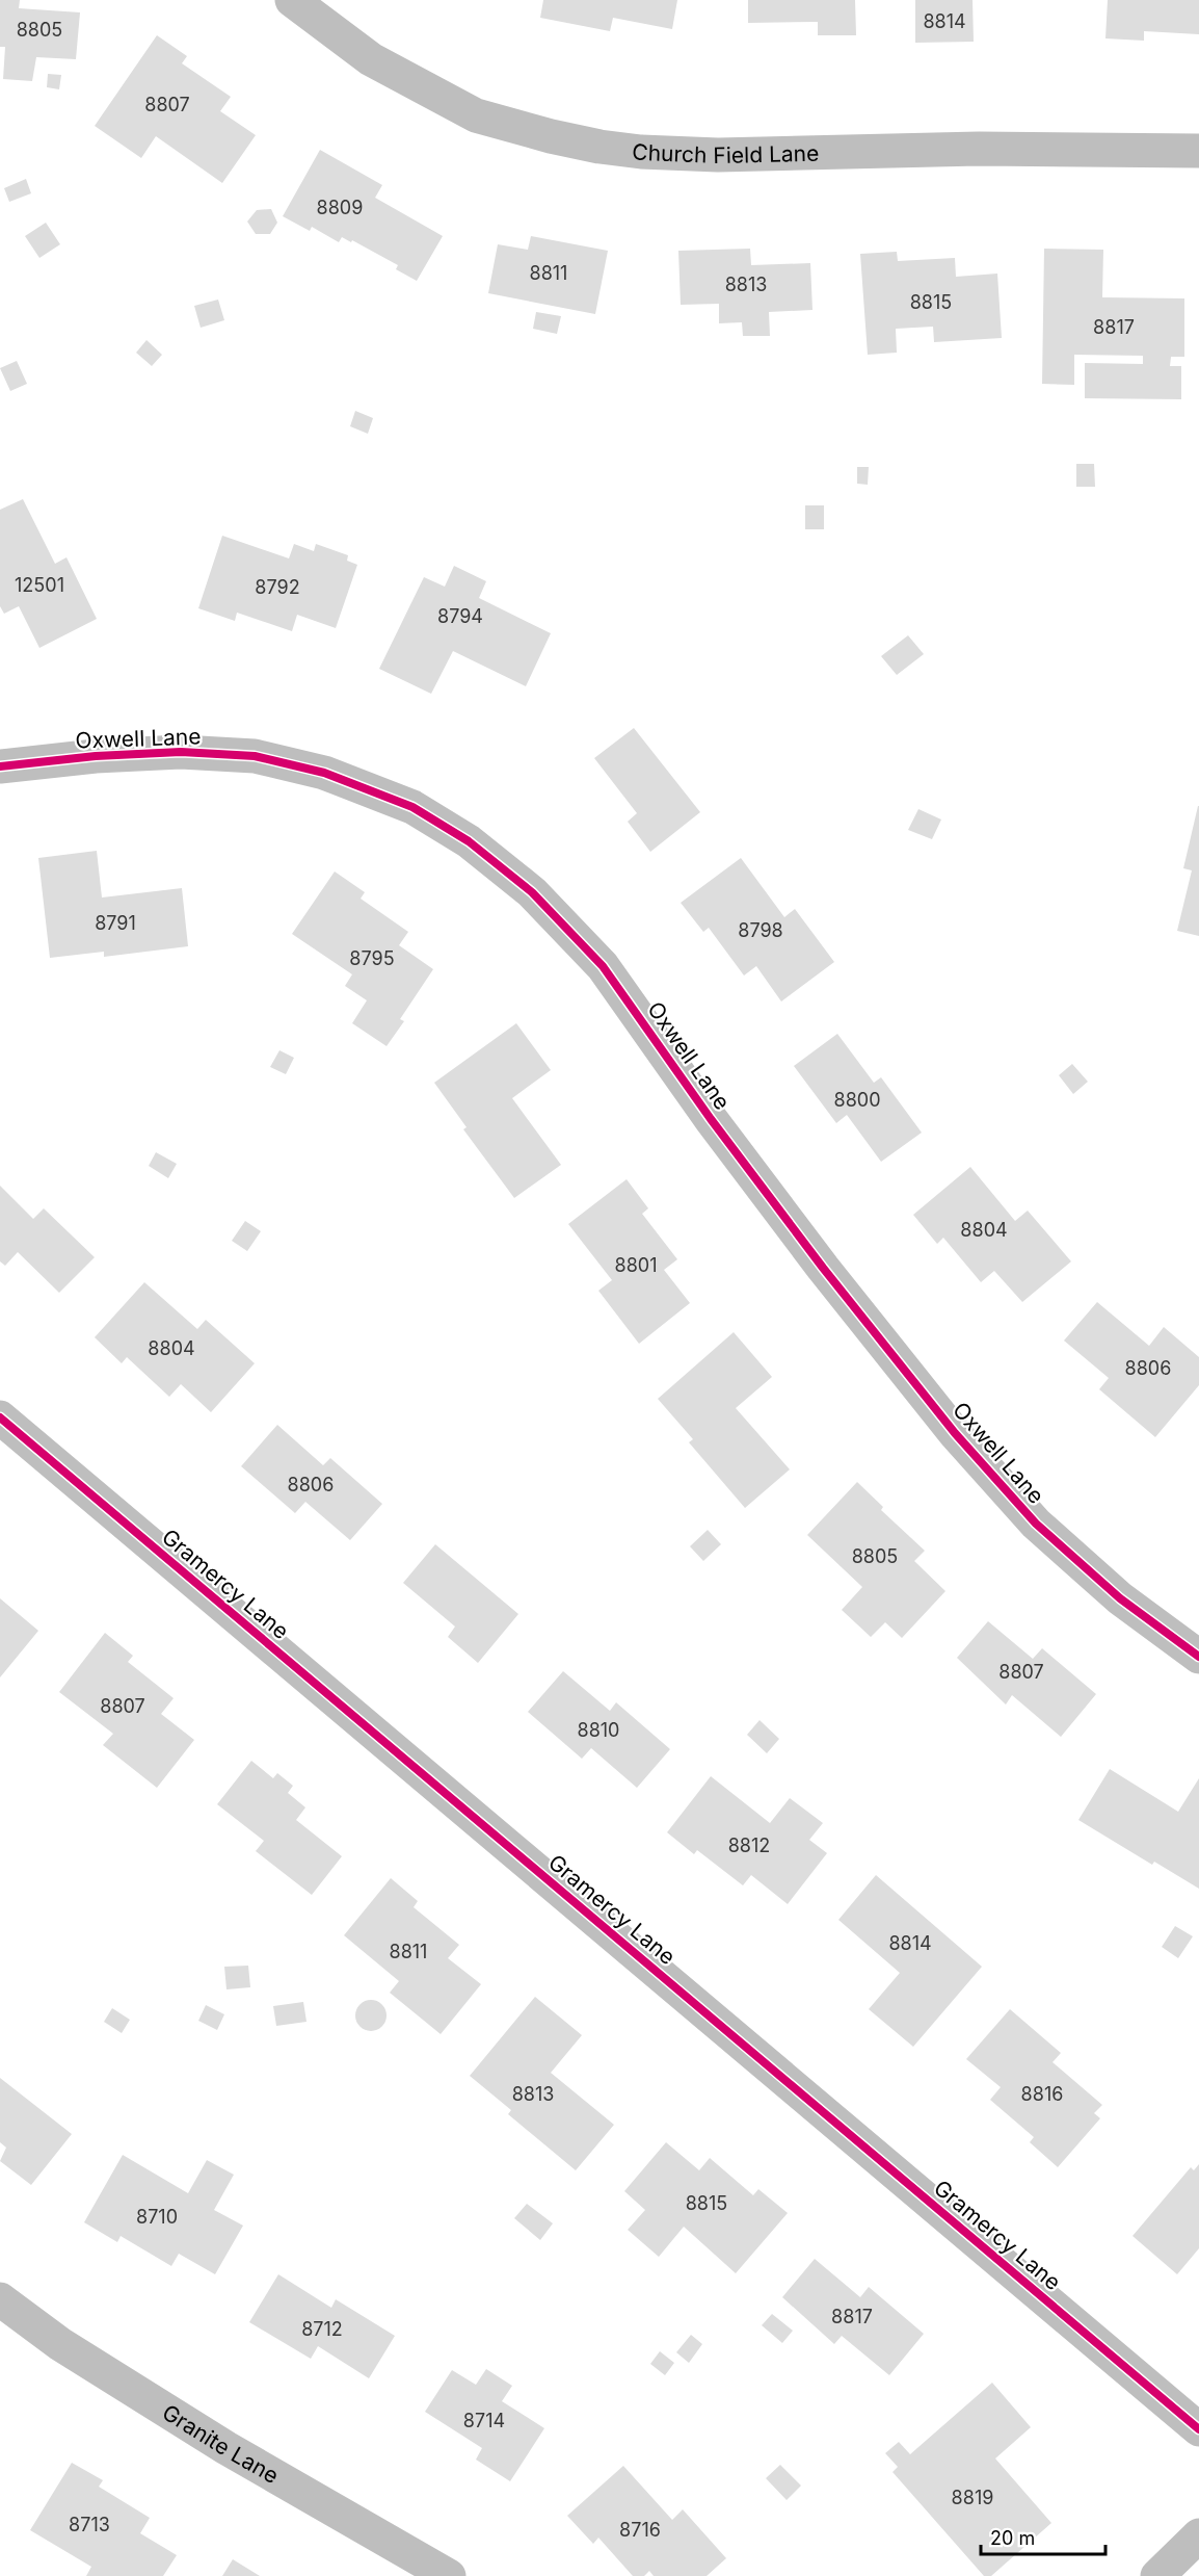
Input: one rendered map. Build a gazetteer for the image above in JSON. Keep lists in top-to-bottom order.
{
  "streets": {
    "street": [
      "Church Field Lane",
      "Oxwell Lane",
      "Gramercy Lane",
      "Granite Lane"
    ]
  },
  "house_numbers": [
    "8814",
    "8805",
    "8807",
    "8809",
    "8811",
    "8813",
    "8815",
    "8817",
    "12501",
    "8792",
    "8794",
    "8791",
    "8798",
    "8795",
    "8800",
    "8804",
    "8801",
    "8804",
    "8806",
    "8806",
    "8805",
    "8807",
    "8807",
    "8810",
    "8812",
    "8814",
    "8811",
    "8813",
    "8816",
    "8815",
    "8710",
    "8817",
    "8712",
    "8714",
    "8819",
    "8713",
    "8716"
  ],
  "scale_bar": "20 m"
}
